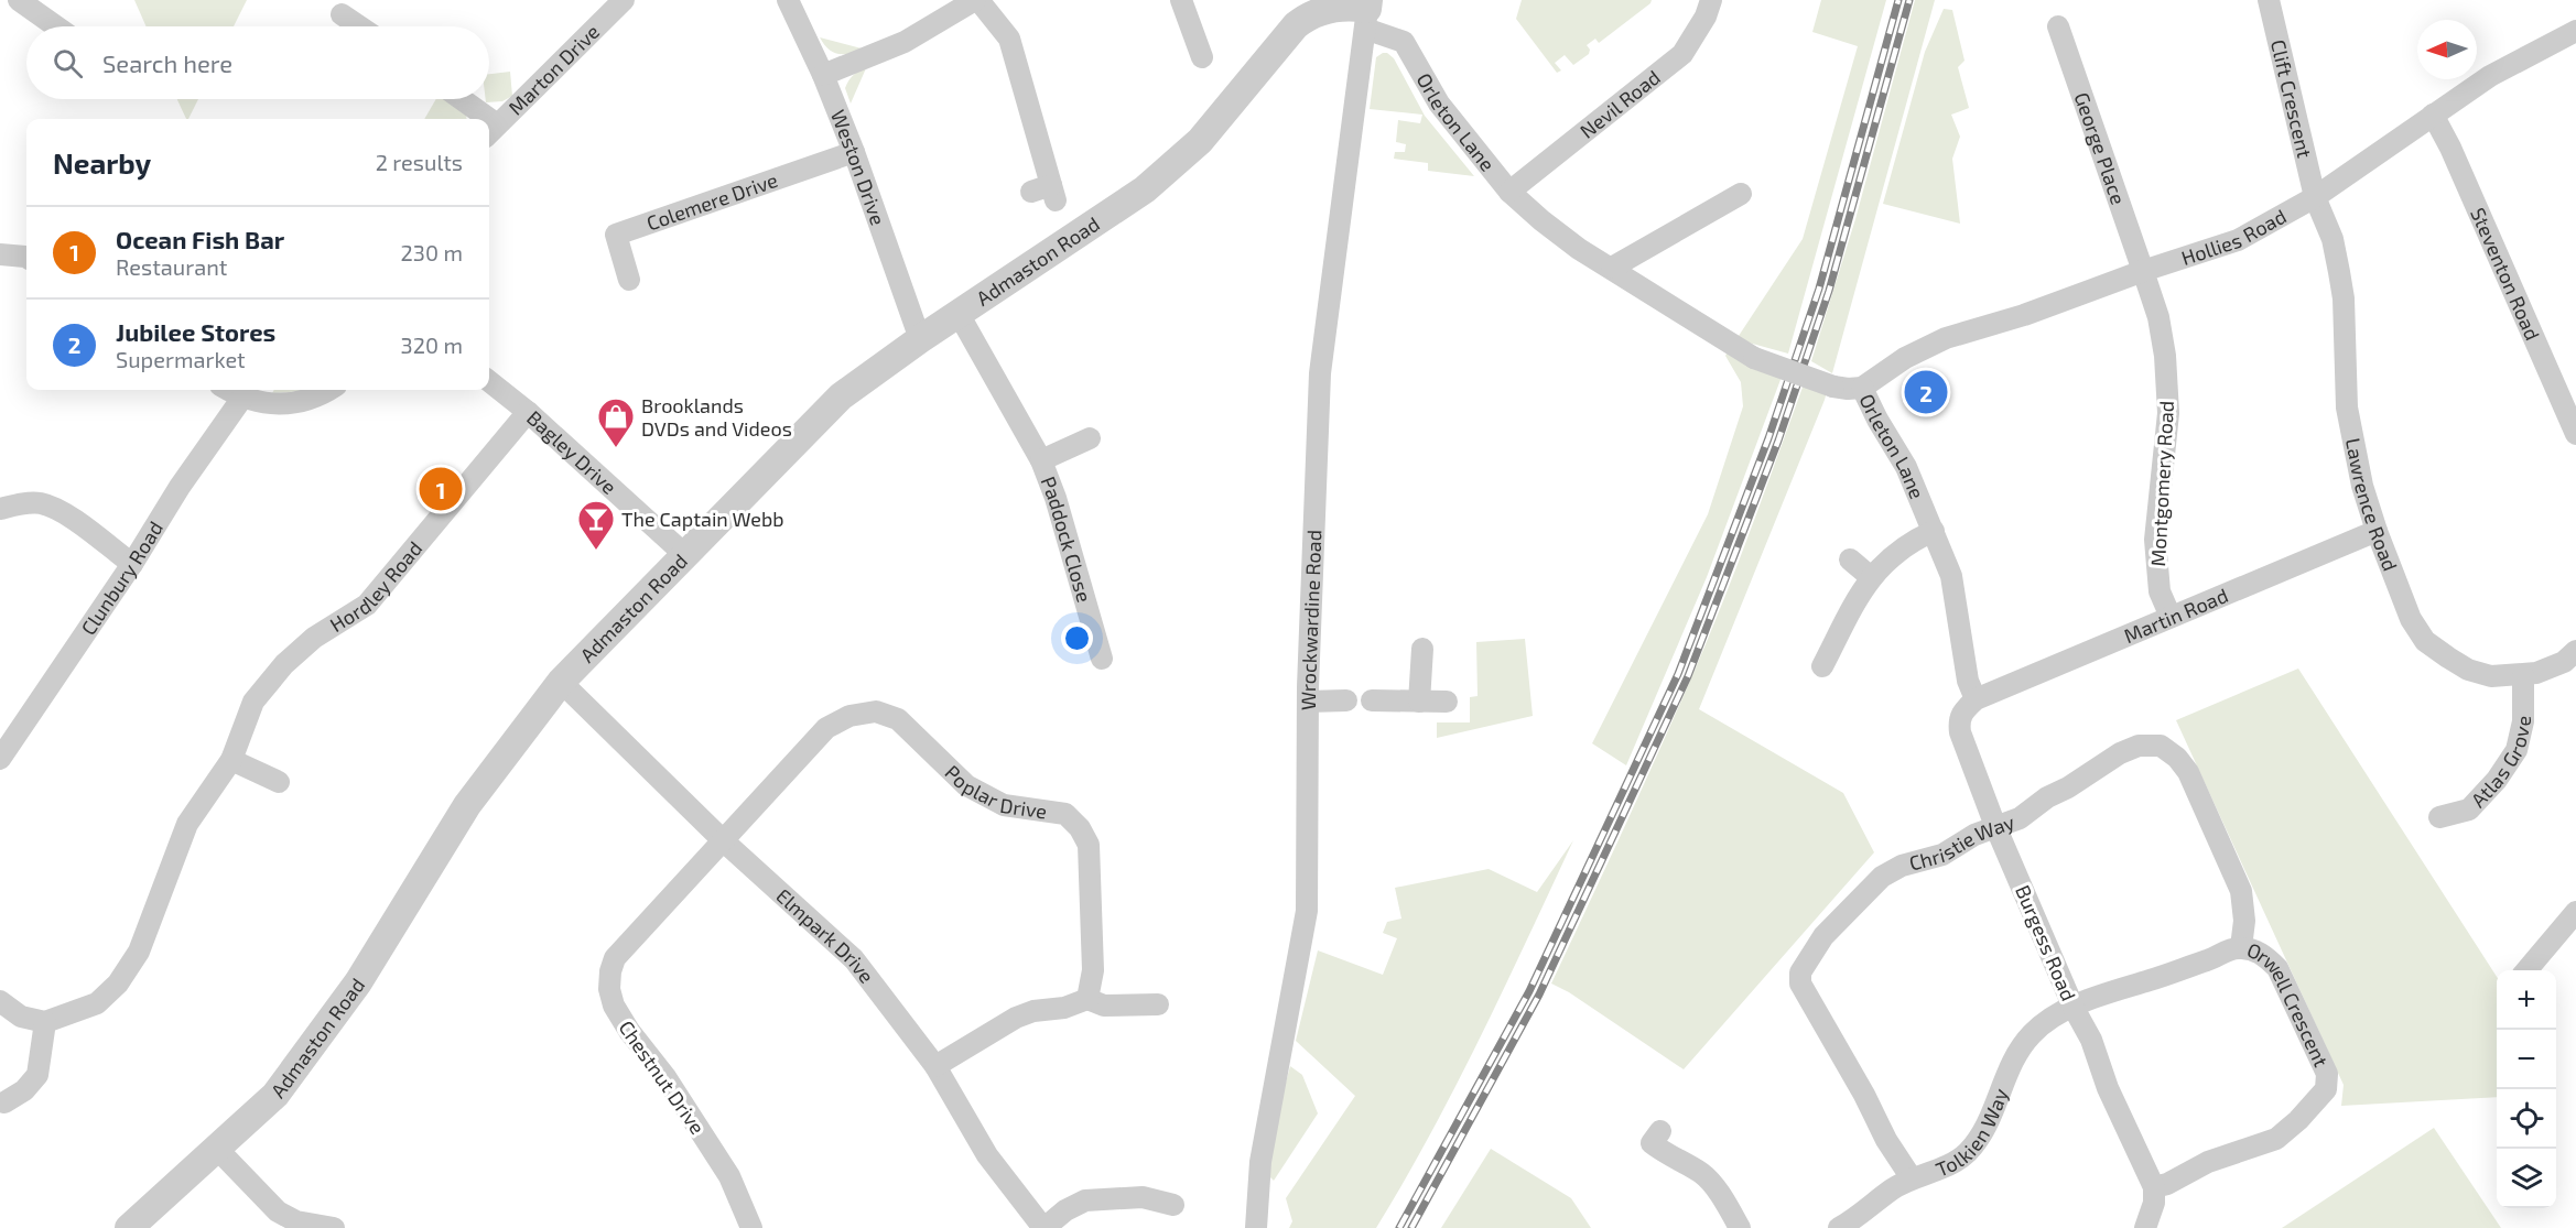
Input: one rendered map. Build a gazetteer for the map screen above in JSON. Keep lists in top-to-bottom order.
{
  "streets": {
    "street": [
      "Marton Drive",
      "Clift Crescent",
      "Nevil Road",
      "Orleton Lane",
      "George Place",
      "Weston Drive",
      "Colemere Drive",
      "Hollies Road",
      "Admaston Road",
      "Steventon Road",
      "Bagley Drive",
      "Montgomery Road",
      "Lawrence Road",
      "Paddock Close",
      "Clunbury Road",
      "Hordley Road",
      "Martin Road",
      "Wrockwardine Road",
      "Atlas Grove",
      "Poplar Drive",
      "Christie Way",
      "Elmpark Drive",
      "Burgess Road",
      "Orwell Crescent",
      "Chestnut Drive",
      "Tolkien Way"
    ]
  },
  "crossings": [
    ["Clift Crescent", "Hollies Road"],
    ["Clift Crescent", "Lawrence Road"],
    ["Nevil Road", "Orleton Lane"],
    ["Orleton Lane", "Hollies Road"],
    ["Orleton Lane", "Admaston Road"],
    ["Orleton Lane", "Martin Road"],
    ["Orleton Lane", "Wrockwardine Road"],
    ["Orleton Lane", "Burgess Road"],
    ["George Place", "Hollies Road"],
    ["George Place", "Montgomery Road"],
    ["Weston Drive", "Colemere Drive"],
    ["Weston Drive", "Admaston Road"],
    ["Hollies Road", "Steventon Road"],
    ["Hollies Road", "Montgomery Road"],
    ["Hollies Road", "Lawrence Road"],
    ["Admaston Road", "Bagley Drive"],
    ["Admaston Road", "Paddock Close"],
    ["Admaston Road", "Wrockwardine Road"],
    ["Admaston Road", "Elmpark Drive"],
    ["Bagley Drive", "Hordley Road"],
    ["Montgomery Road", "Martin Road"],
    ["Lawrence Road", "Martin Road"],
    ["Lawrence Road", "Atlas Grove"],
    ["Martin Road", "Burgess Road"],
    ["Poplar Drive", "Elmpark Drive"],
    ["Poplar Drive", "Chestnut Drive"],
    ["Christie Way", "Burgess Road"],
    ["Christie Way", "Orwell Crescent"],
    ["Christie Way", "Tolkien Way"],
    ["Elmpark Drive", "Chestnut Drive"],
    ["Burgess Road", "Orwell Crescent"],
    ["Burgess Road", "Tolkien Way"],
    ["Orwell Crescent", "Tolkien Way"]
  ],
  "places": {
    "shop": ["Brooklands DVDs and Videos"],
    "bar": ["The Captain Webb"]
  },
  "north": "left",
  "page": {
    "search": "Search here",
    "heading": ["Nearby", "2 results"],
    "list": [
      {
        "mark": "1",
        "name": "Ocean Fish Bar",
        "note": "Restaurant",
        "value": "230 m"
      },
      {
        "mark": "2",
        "name": "Jubilee Stores",
        "note": "Supermarket",
        "value": "320 m"
      }
    ],
    "pins": ["2", "1"],
    "map_buttons": ["+", "−"]
  }
}
